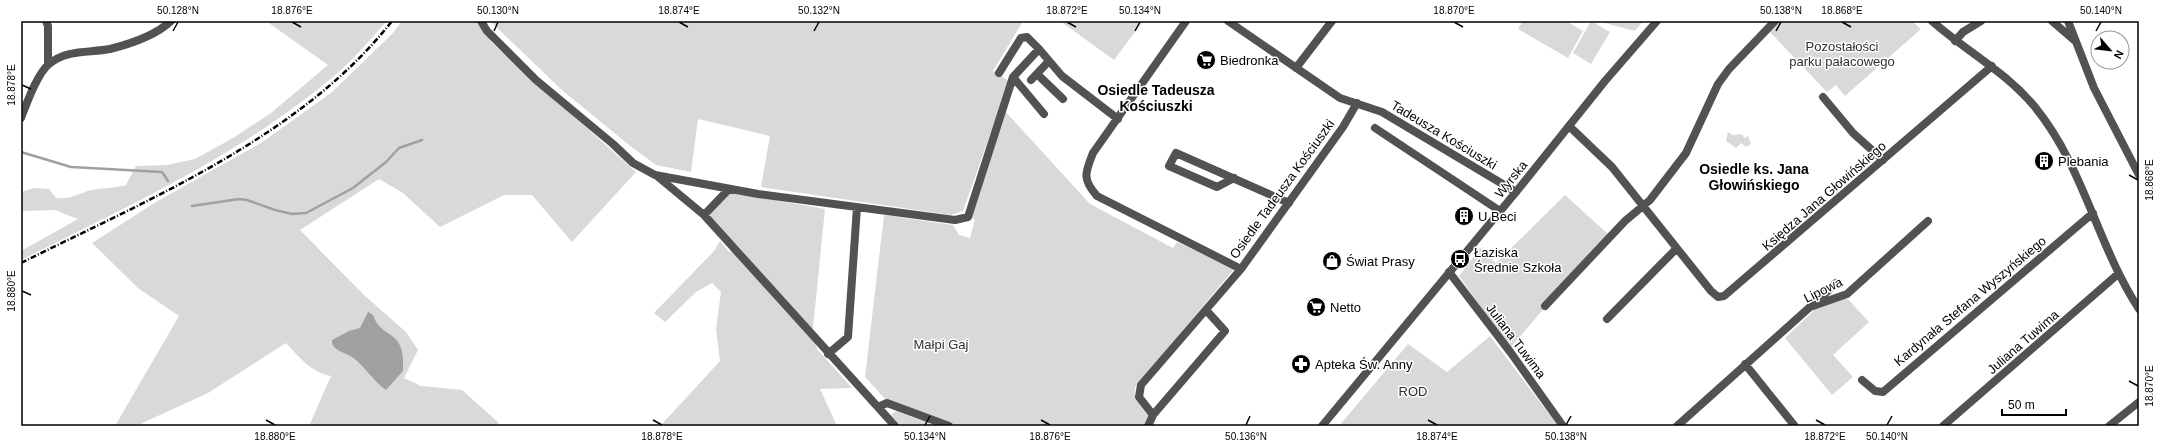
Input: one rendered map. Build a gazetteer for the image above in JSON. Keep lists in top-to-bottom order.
{
  "streets": {
    "street": [
      "Tadeusza Kościuszki",
      "Wyrska",
      "Osiedle Tadeusza Kościuszki",
      "Księdza Jana Głowińskiego",
      "Lipowa",
      "Kardynała Stefana Wyszyńskiego",
      "Juliana Tuwima"
    ]
  },
  "crossings": [
    ["Tadeusza Kościuszki", "Wyrska"],
    ["Tadeusza Kościuszki", "Osiedle Tadeusza Kościuszki"],
    ["Wyrska", "Księdza Jana Głowińskiego"],
    ["Wyrska", "Juliana Tuwima"]
  ],
  "districts": ["Osiedle Tadeusza Kościuszki", "Osiedle ks. Jana Głowińskiego"],
  "parks": ["Pozostałości parku pałacowego", "Małpi Gaj", "ROD"],
  "places": {
    "supermarket": ["Biedronka", "Netto"],
    "building": ["Plebania", "U Beci"],
    "bus stop": ["Łaziska Średnie Szkoła"],
    "shop": ["Świat Prasy"],
    "pharmacy": ["Apteka Św. Anny"]
  },
  "scale_bar": "50 m",
  "north": "bottom right",
  "coordinates": [
    "50.128°N",
    "18.876°E",
    "50.130°N",
    "18.874°E",
    "50.132°N",
    "18.872°E",
    "50.134°N",
    "18.870°E",
    "50.138°N",
    "18.868°E",
    "50.140°N",
    "18.878°E",
    "18.880°E",
    "50.136°N"
  ]
}
